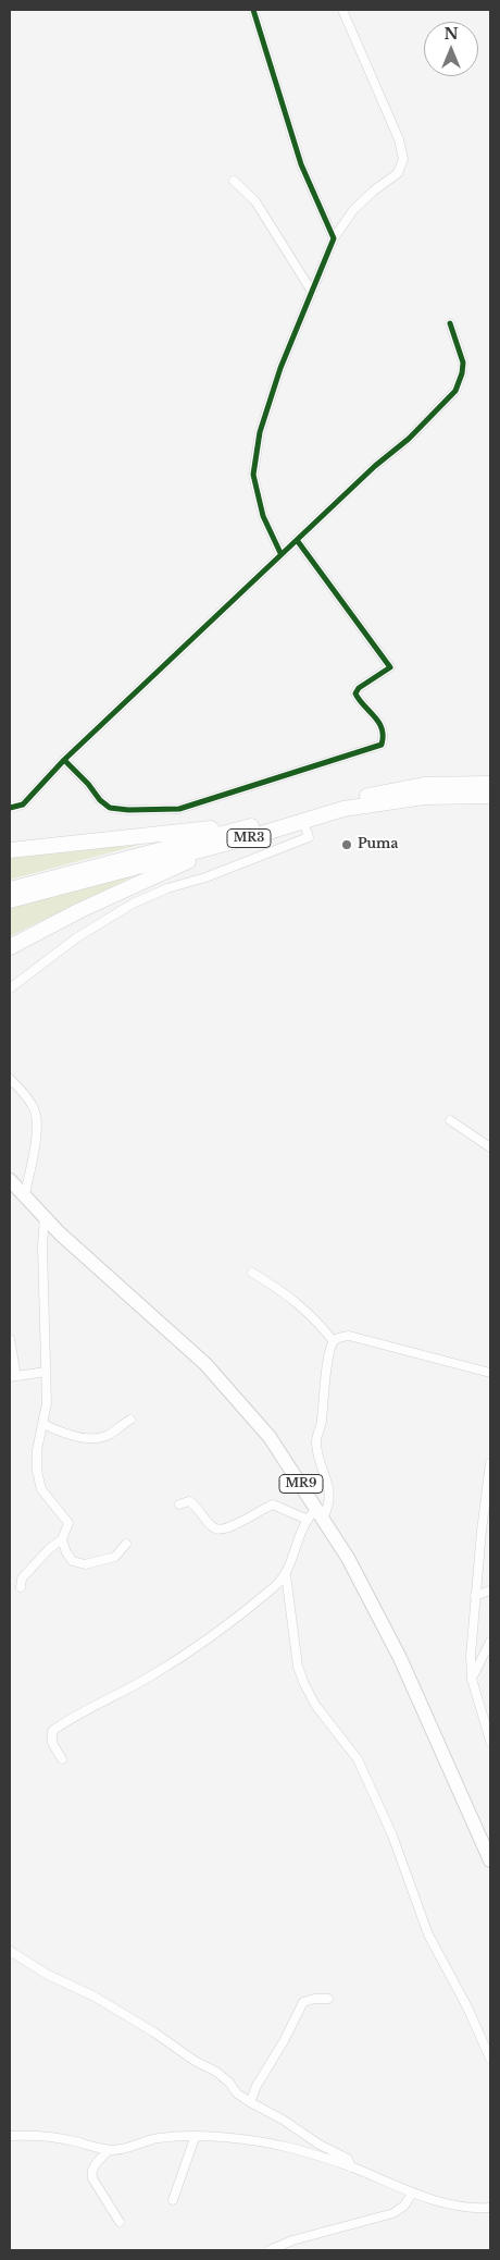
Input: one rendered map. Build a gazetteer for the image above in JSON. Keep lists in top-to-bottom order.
{
  "streets": {
    "highway": ["MR3"],
    "main road": ["MR9"]
  },
  "places": ["Puma"],
  "north": "top"
}
